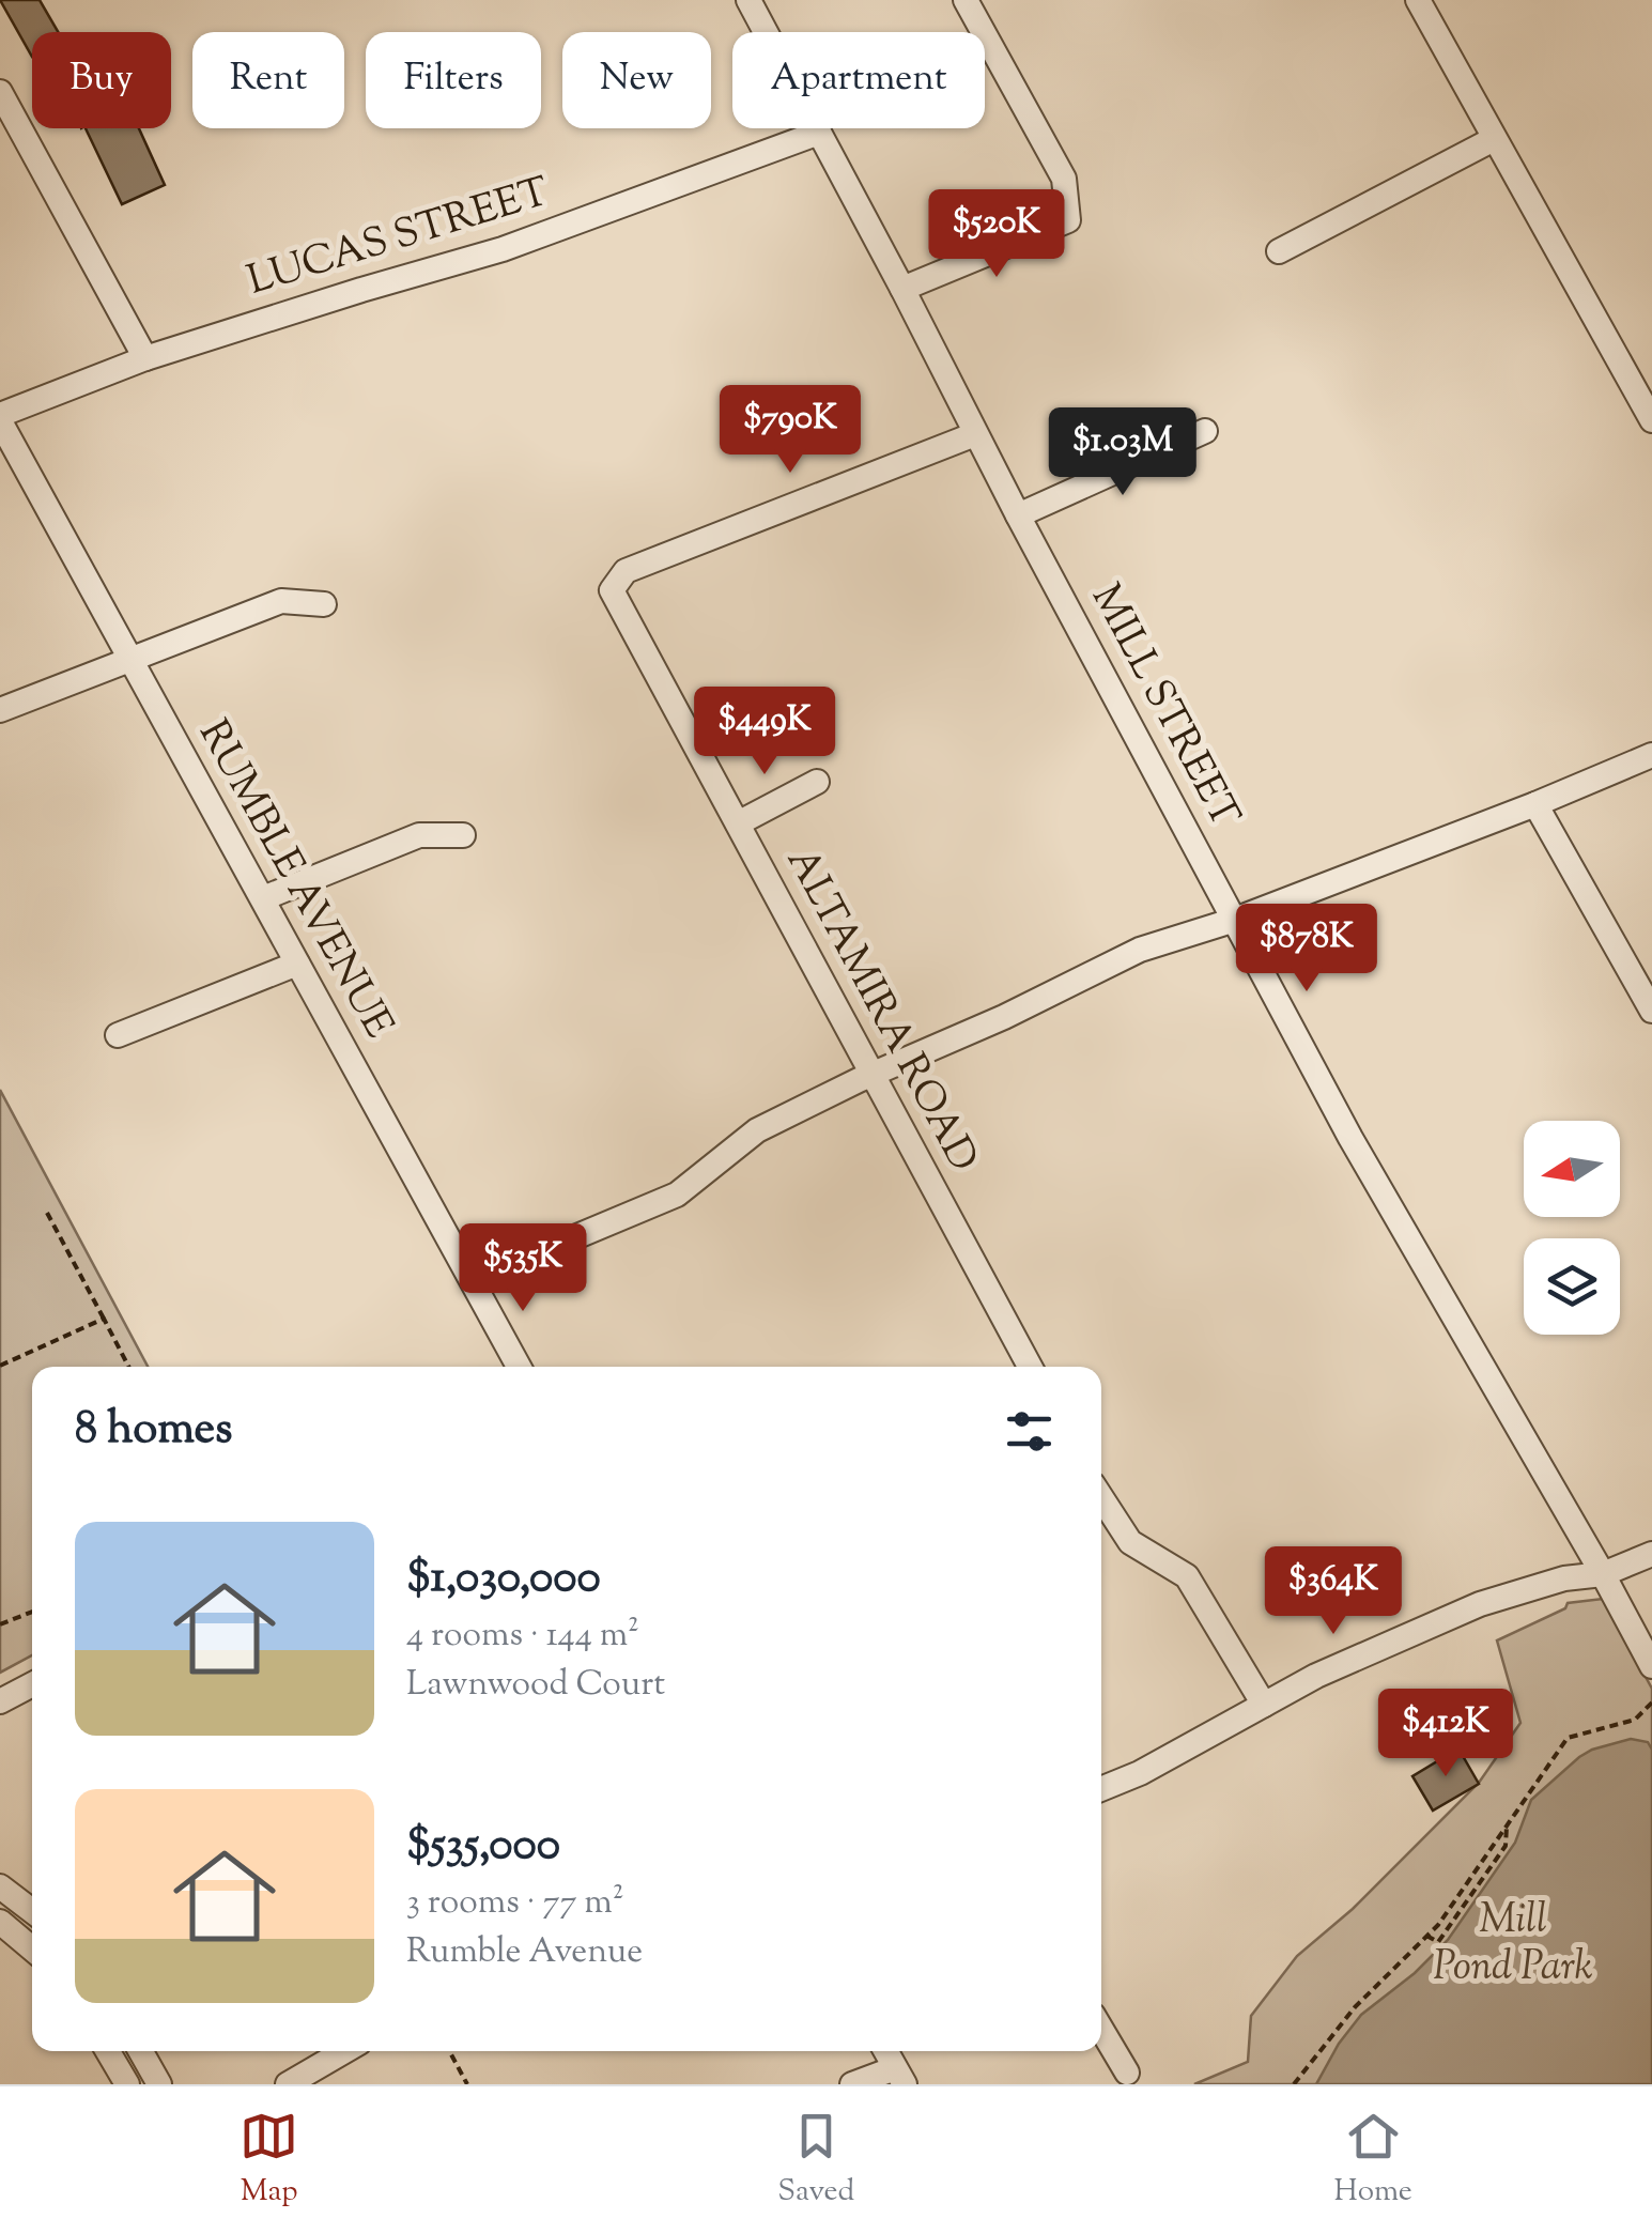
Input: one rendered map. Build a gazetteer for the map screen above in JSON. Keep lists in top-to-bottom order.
{
  "streets": {
    "street": [
      "LUCAS STREET",
      "MILL STREET",
      "RUMBLE AVENUE",
      "ALTAMIRA ROAD"
    ]
  },
  "crossings": [
    ["LUCAS STREET", "MILL STREET"],
    ["LUCAS STREET", "RUMBLE AVENUE"],
    ["MILL STREET", "ALTAMIRA ROAD"]
  ],
  "parks": ["Mill Pond Park"],
  "north": "left",
  "page": {
    "chip": [
      "Buy",
      "Rent",
      "Filters",
      "New",
      "Apartment"
    ],
    "price": [
      "$520K",
      "$790K",
      "$1.03M",
      "$449K",
      "$878K",
      "$535K",
      "$364K",
      "$412K"
    ],
    "heading": "8 homes",
    "list": [
      {
        "name": "$1,030,000",
        "note": "4 rooms · 144 m² · Lawnwood Court"
      },
      {
        "name": "$535,000",
        "note": "3 rooms · 77 m² · Rumble Avenue"
      }
    ],
    "tabs": ["Map", "Saved", "Home"]
  }
}
